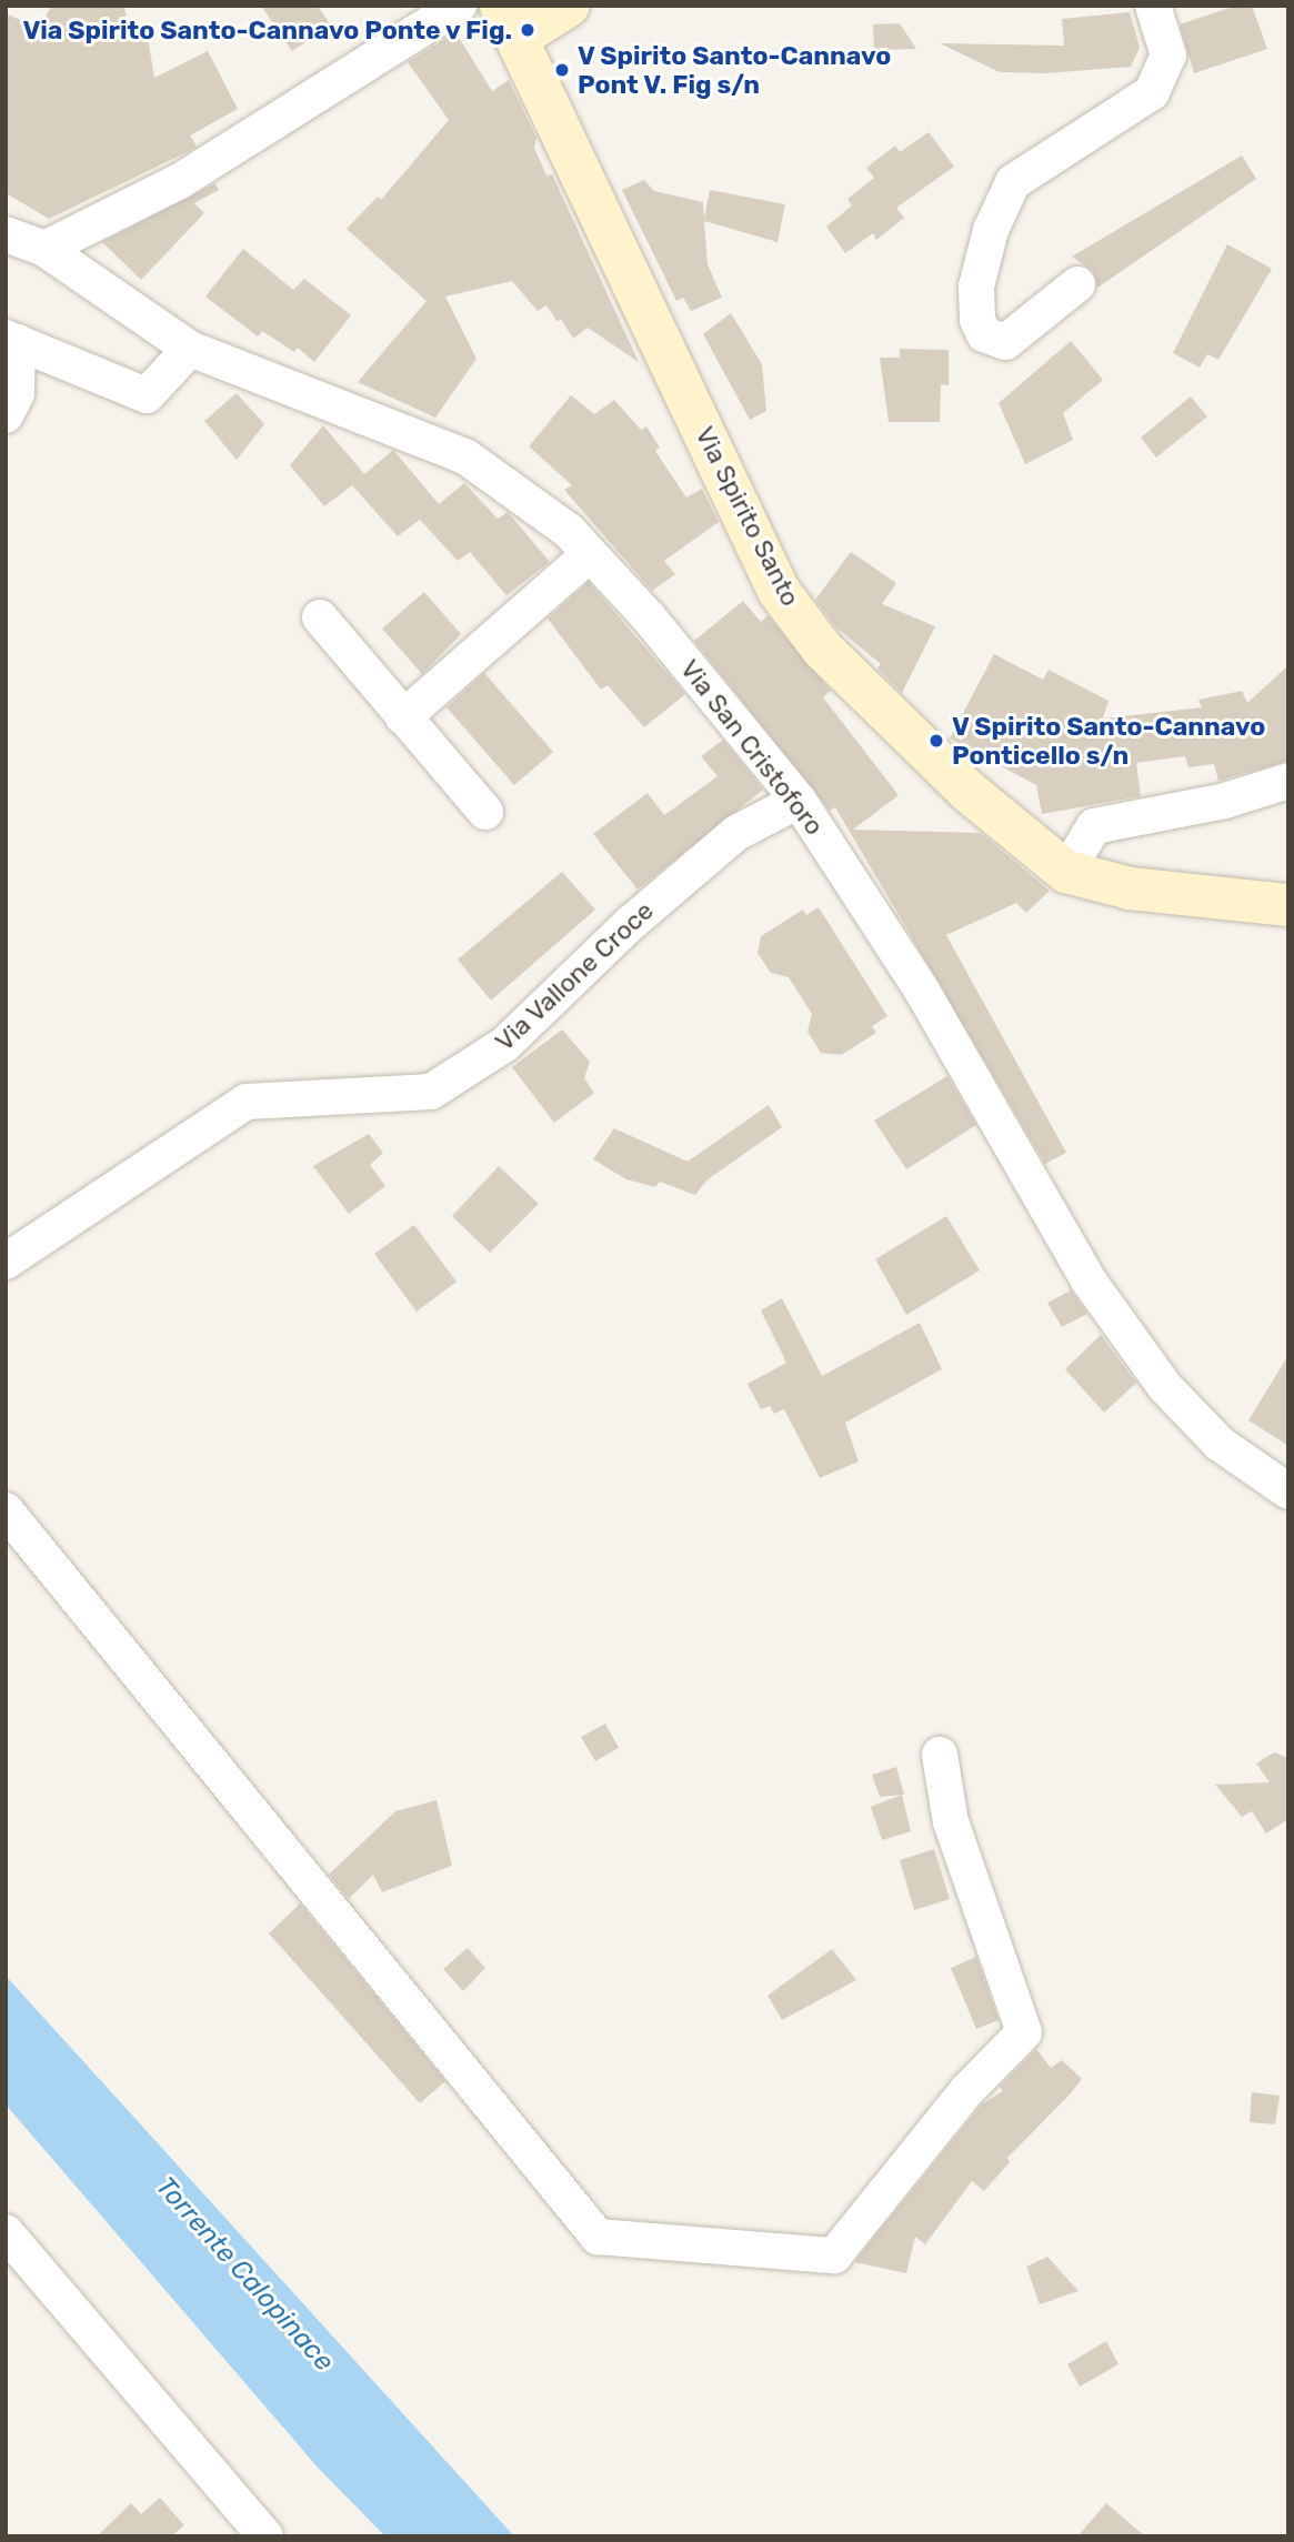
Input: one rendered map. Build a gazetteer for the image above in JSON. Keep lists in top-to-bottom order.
{
  "streets": {
    "street": ["Via Spirito Santo", "Via San Cristoforo", "Via Vallone Croce"]
  },
  "crossings": [
    ["Via San Cristoforo", "Via Vallone Croce"]
  ],
  "water": ["Torrente Calopinace"],
  "places": ["Via Spirito Santo-Cannavo Ponte v Fig.", "V Spirito Santo-Cannavo Pont V. Fig s/n", "V Spirito Santo-Cannavo Ponticello s/n"]
}
